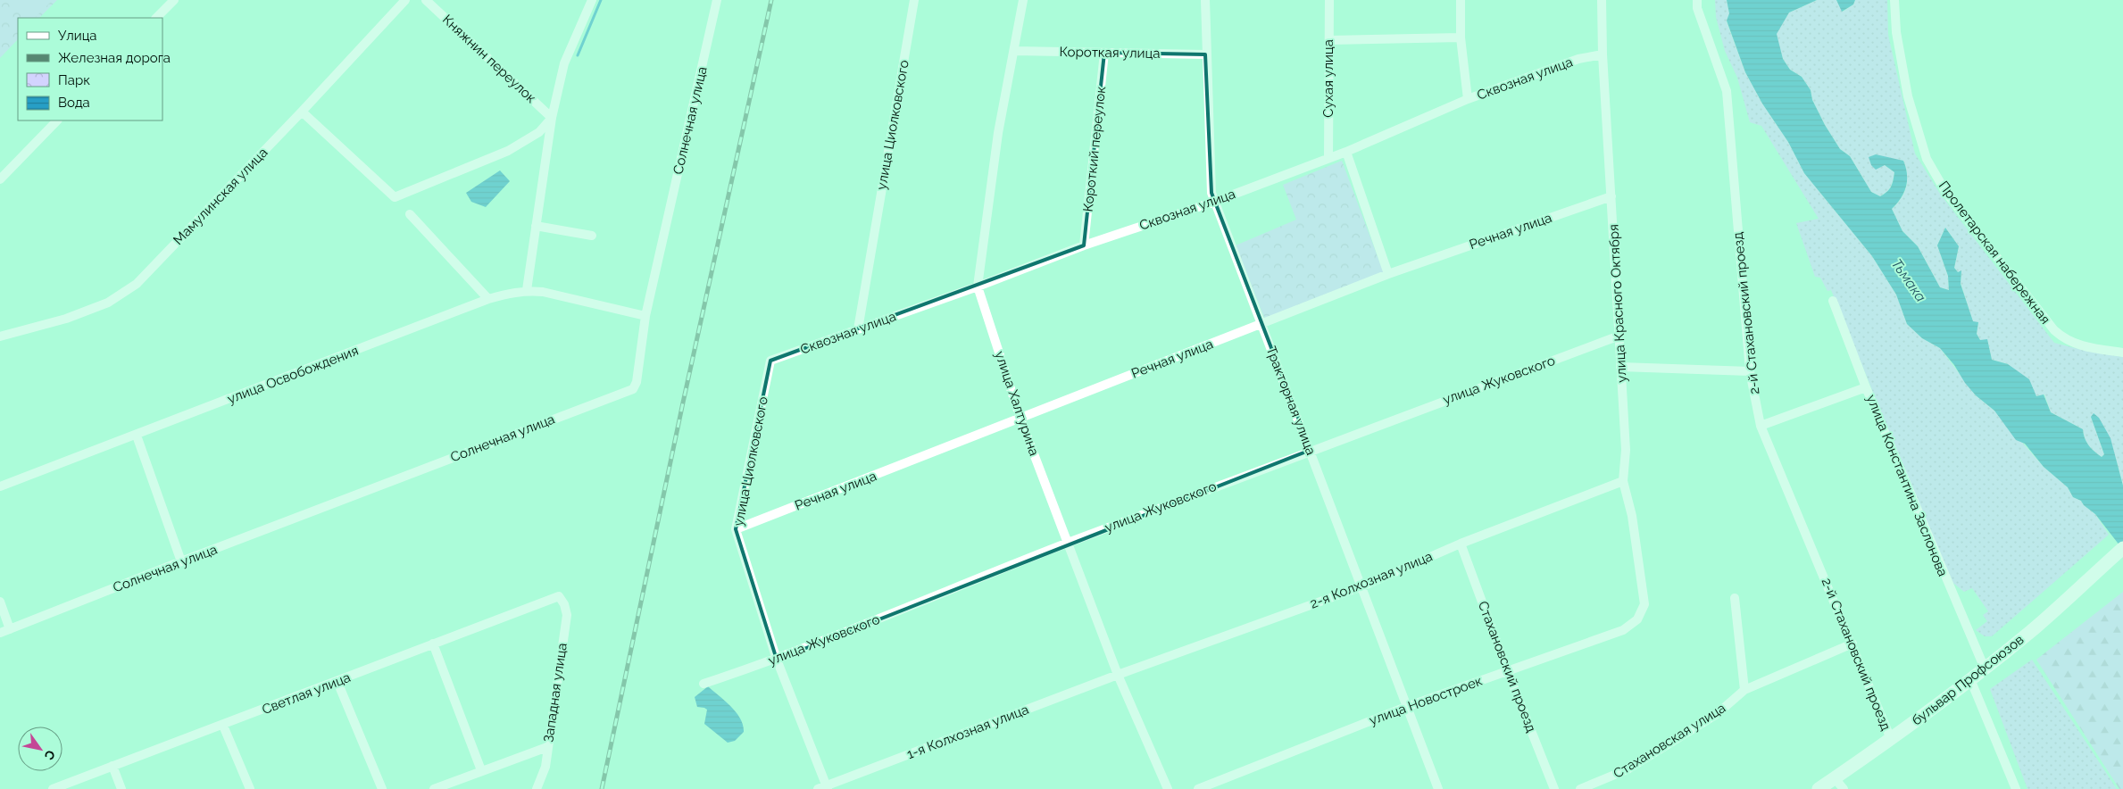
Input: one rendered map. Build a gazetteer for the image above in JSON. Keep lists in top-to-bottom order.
{
  "streets": {
    "main road": ["бульвар Профсоюзов"],
    "street": [
      "Короткая улица",
      "Княжнин переулок",
      "Сухая улица",
      "Сквозная улица",
      "Солнечная улица",
      "улица Циолковского",
      "Короткий переулок",
      "Мамулинская улица",
      "Речная улица",
      "Пролетарская набережная",
      "улица Красного Октября",
      "2-й Стахановский проезд",
      "улица Освобождения",
      "улица Жуковского",
      "Тракторная улица",
      "улица Халтурина",
      "улица Константина Заслонова",
      "2-я Колхозная улица",
      "Стахановский проезд",
      "Западная улица",
      "Светлая улица",
      "улица Новостроек",
      "1-я Колхозная улица",
      "Стахановская улица"
    ]
  },
  "crossings": [
    ["Короткая улица", "Короткий переулок"],
    ["Короткая улица", "Тракторная улица"],
    ["Короткая улица", "улица Халтурина"],
    ["Сухая улица", "Сквозная улица"],
    ["Сквозная улица", "улица Циолковского"],
    ["Сквозная улица", "Короткий переулок"],
    ["Сквозная улица", "улица Красного Октября"],
    ["Сквозная улица", "Тракторная улица"],
    ["Сквозная улица", "улица Халтурина"],
    ["улица Циолковского", "Речная улица"],
    ["улица Циолковского", "улица Жуковского"],
    ["улица Циолковского", "1-я Колхозная улица"],
    ["Речная улица", "улица Красного Октября"],
    ["Речная улица", "Тракторная улица"],
    ["Речная улица", "улица Халтурина"],
    ["улица Красного Октября", "улица Жуковского"],
    ["улица Красного Октября", "2-я Колхозная улица"],
    ["улица Красного Октября", "улица Новостроек"],
    ["2-й Стахановский проезд", "бульвар Профсоюзов"],
    ["2-й Стахановский проезд", "Стахановская улица"],
    ["улица Жуковского", "Тракторная улица"],
    ["улица Жуковского", "улица Халтурина"],
    ["Тракторная улица", "2-я Колхозная улица"],
    ["Тракторная улица", "улица Новостроек"],
    ["улица Халтурина", "2-я Колхозная улица"],
    ["улица Халтурина", "1-я Колхозная улица"],
    ["улица Константина Заслонова", "бульвар Профсоюзов"],
    ["2-я Колхозная улица", "Стахановский проезд"],
    ["2-я Колхозная улица", "1-я Колхозная улица"],
    ["Стахановский проезд", "улица Новостроек"],
    ["Западная улица", "Светлая улица"]
  ],
  "water": ["Тьмака"],
  "legend": [
    "Улица",
    "Железная дорога",
    "Парк",
    "Вода"
  ],
  "north": "bottom right"
}
